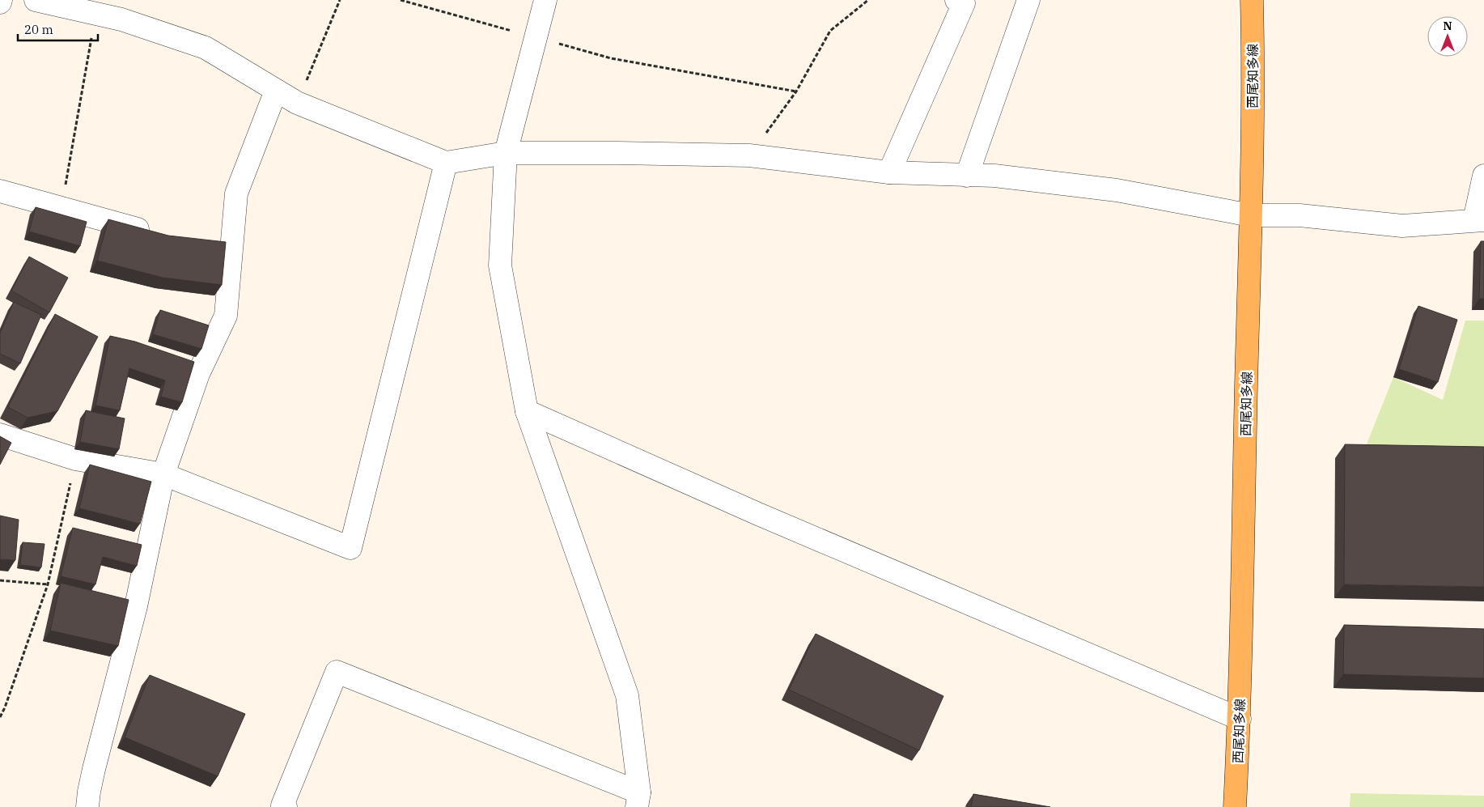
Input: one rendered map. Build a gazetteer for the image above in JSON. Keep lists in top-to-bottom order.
{
  "streets": {
    "main road": ["西尾知多線"]
  },
  "scale_bar": "20 m",
  "north": "top"
}
